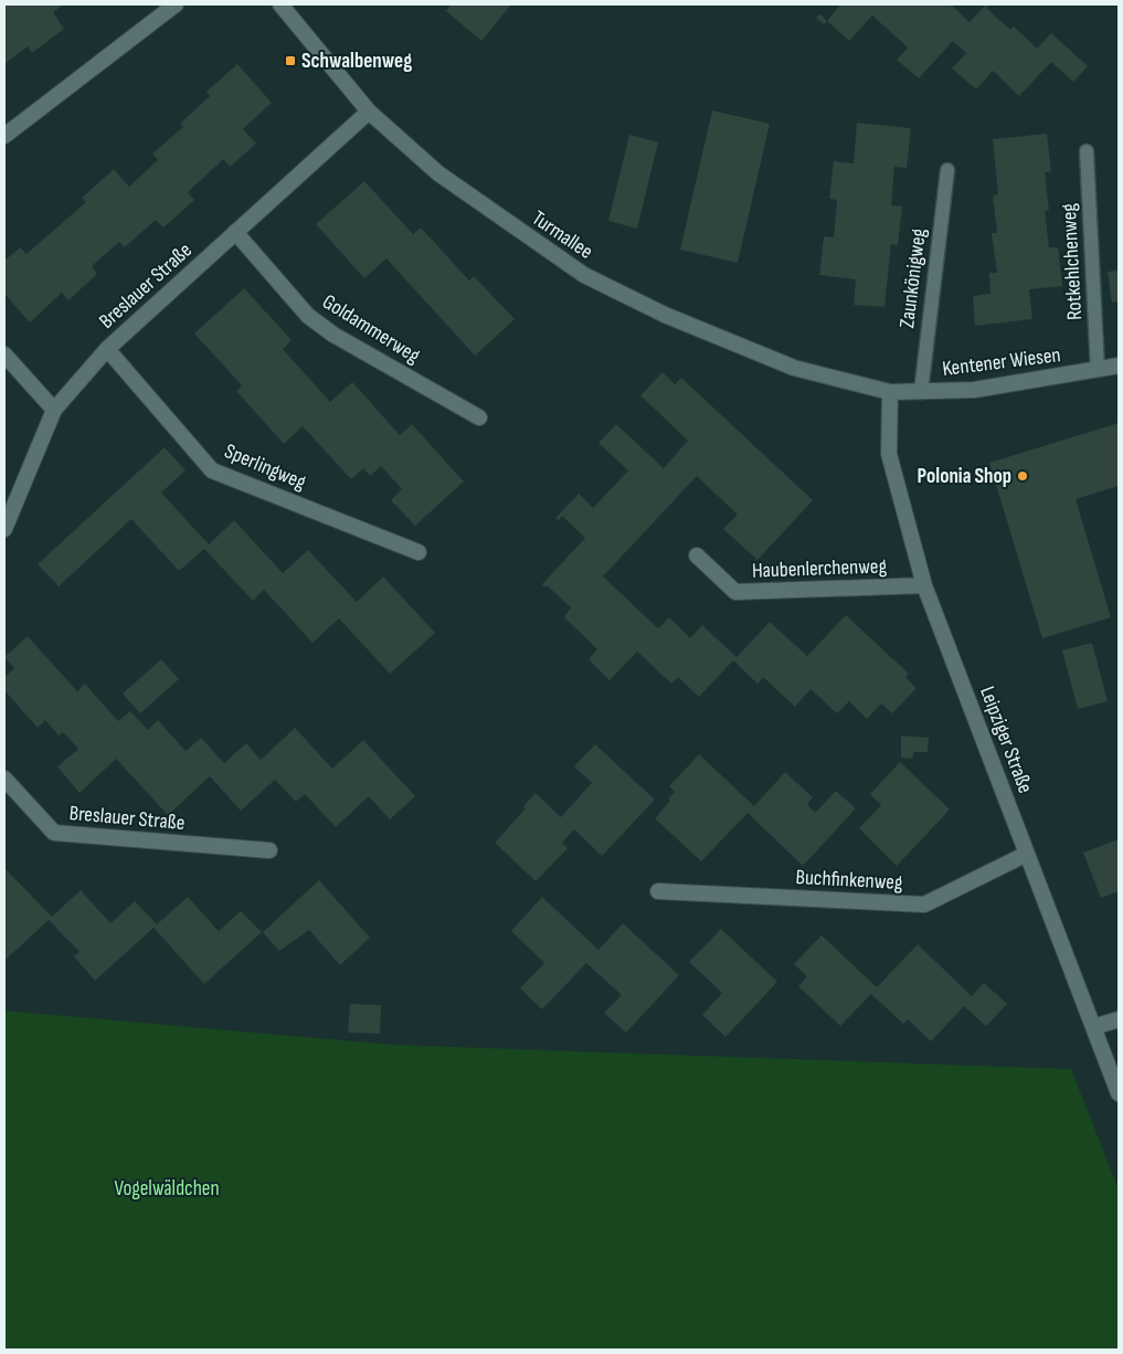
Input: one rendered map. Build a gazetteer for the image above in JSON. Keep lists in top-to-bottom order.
{
  "streets": {
    "street": [
      "Turmallee",
      "Breslauer Straße",
      "Goldammerweg",
      "Kentener Wiesen",
      "Sperlingweg",
      "Haubenlerchenweg",
      "Leipziger Straße",
      "Buchfinkenweg"
    ],
    "lane": ["Rotkehlchenweg", "Zaunkönigweg"]
  },
  "crossings": [
    ["Turmallee", "Breslauer Straße"],
    ["Turmallee", "Kentener Wiesen"],
    ["Turmallee", "Leipziger Straße"],
    ["Rotkehlchenweg", "Kentener Wiesen"],
    ["Zaunkönigweg", "Kentener Wiesen"],
    ["Breslauer Straße", "Goldammerweg"],
    ["Breslauer Straße", "Sperlingweg"],
    ["Kentener Wiesen", "Leipziger Straße"],
    ["Haubenlerchenweg", "Leipziger Straße"],
    ["Leipziger Straße", "Buchfinkenweg"]
  ],
  "parks": ["Vogelwäldchen"],
  "places": {
    "transit": ["Schwalbenweg"],
    "other": ["Polonia Shop"]
  }
}
